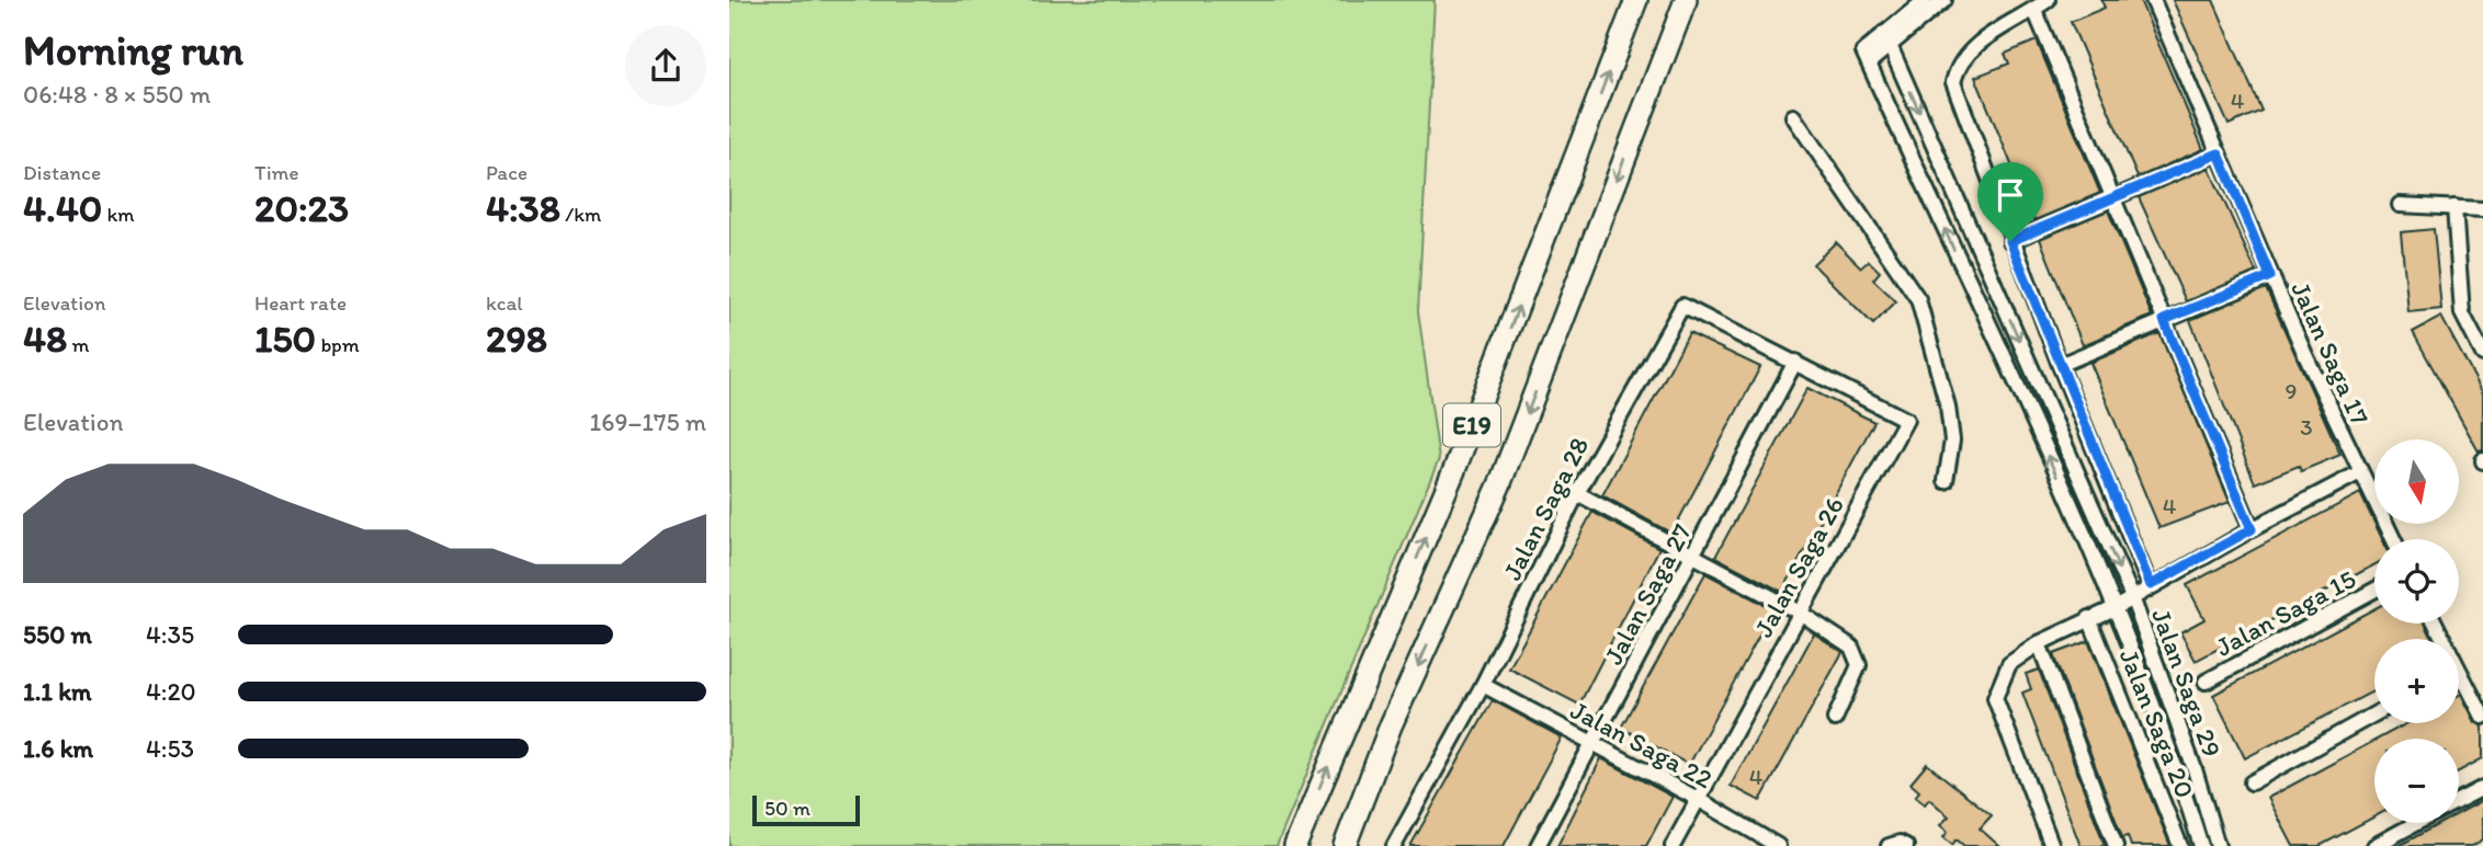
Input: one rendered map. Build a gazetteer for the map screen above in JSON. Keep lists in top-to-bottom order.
{
  "streets": {
    "highway": ["E19"],
    "street": [
      "Jalan Saga 17",
      "Jalan Saga 28",
      "Jalan Saga 26",
      "Jalan Saga 27",
      "Jalan Saga 15",
      "Jalan Saga 29",
      "Jalan Saga 20",
      "Jalan Saga 22"
    ]
  },
  "crossings": [
    ["Jalan Saga 28", "Jalan Saga 26"],
    ["Jalan Saga 28", "Jalan Saga 27"],
    ["Jalan Saga 28", "Jalan Saga 22"],
    ["Jalan Saga 26", "Jalan Saga 27"],
    ["Jalan Saga 26", "Jalan Saga 22"],
    ["Jalan Saga 27", "Jalan Saga 22"]
  ],
  "house_numbers": [
    "4",
    "9",
    "3",
    "4",
    "4"
  ],
  "scale_bar": "50 m",
  "north": "bottom",
  "page": {
    "heading": ["Morning run", "06:48 · 8 × 550 m"],
    "stats": [
      ["Distance", "4.40 km"],
      ["Time", "20:23"],
      ["Pace", "4:38 /km"],
      ["Elevation", "48 m"],
      ["Heart rate", "150 bpm"],
      ["kcal", "298"]
    ],
    "chart": ["Elevation", "169–175 m"],
    "map_buttons": ["+", "−"],
    "list": [
      {
        "name": "550 m",
        "note": "4:35"
      },
      {
        "name": "1.1 km",
        "note": "4:20"
      },
      {
        "name": "1.6 km",
        "note": "4:53"
      }
    ],
    "scale": "50 m"
  }
}
